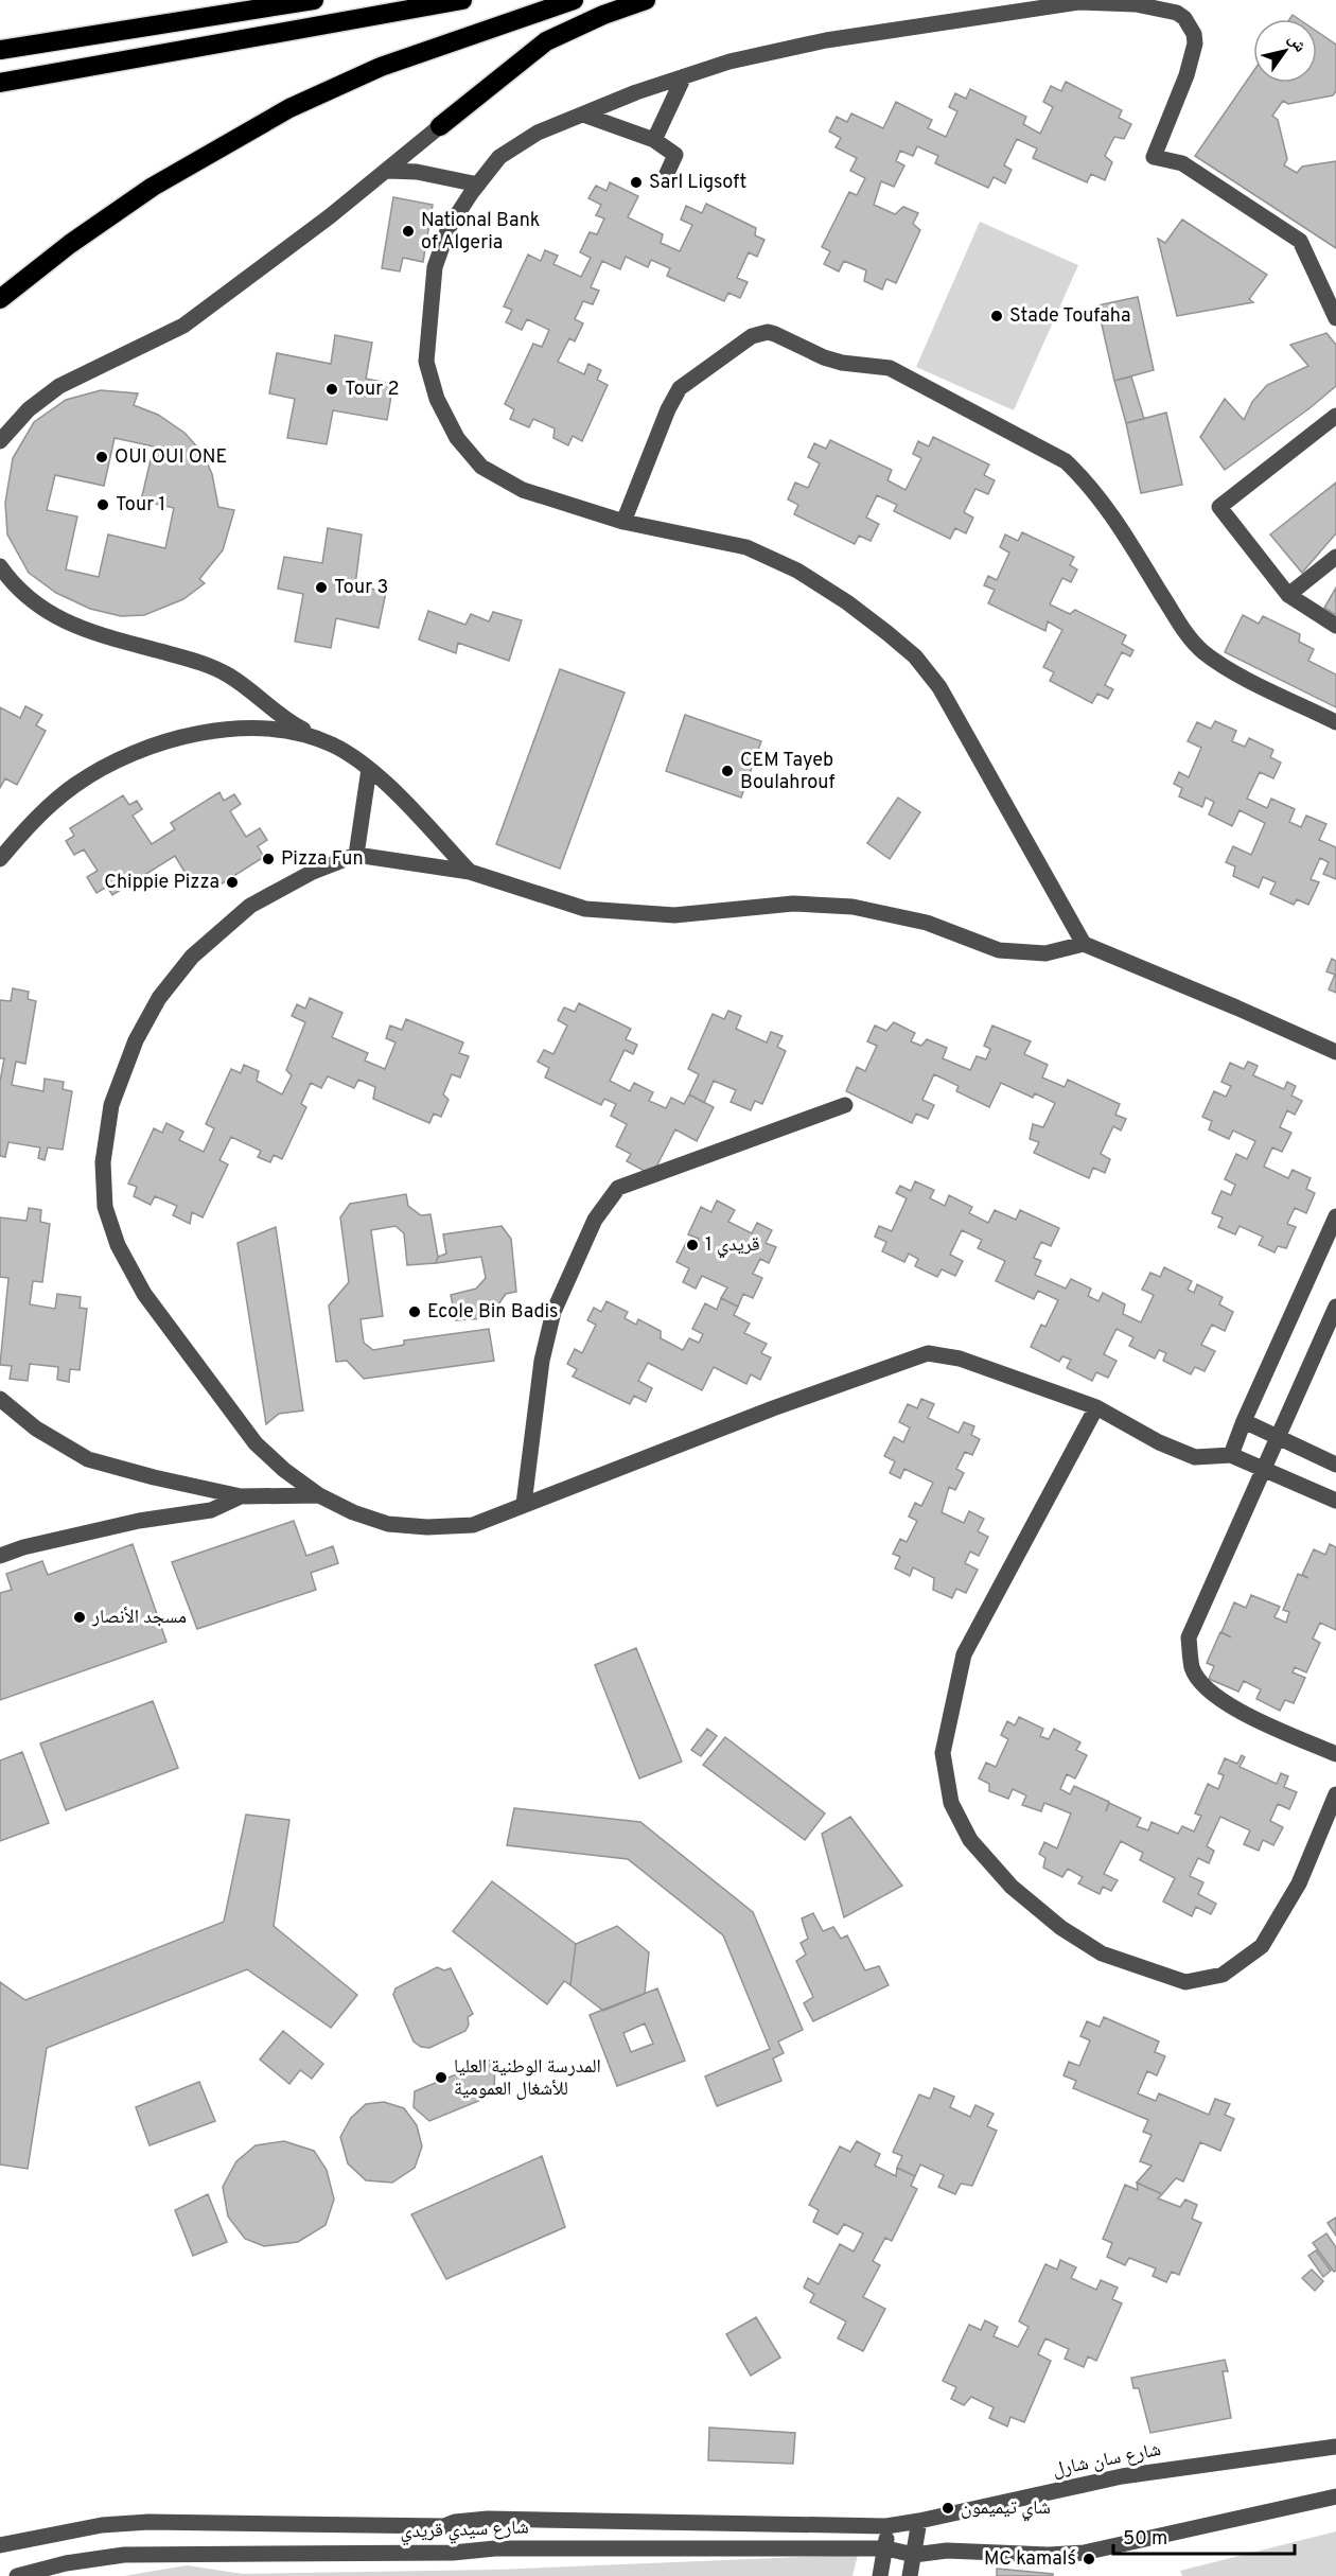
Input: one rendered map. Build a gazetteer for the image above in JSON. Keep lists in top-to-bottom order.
{
  "streets": {
    "street": ["شارع سان شارل", "شارع سيدي قريدي"]
  },
  "crossings": [
    ["شارع سان شارل", "شارع سيدي قريدي"]
  ],
  "places": [
    "Sarl Ligsoft",
    "National Bank of Algeria",
    "Stade Toufaha",
    "Tour 2",
    "OUI OUI ONE",
    "Tour 1",
    "Tour 3",
    "CEM Tayeb Boulahrouf",
    "Pizza Fun",
    "Chippie Pizza",
    "قريدي 1",
    "Ecole Bin Badis",
    "مسجد الأنصار",
    "المدرسة الوطنية العليا للأشغال العمومية",
    "شاي تيميمون",
    "MC kamalś"
  ],
  "scale_bar": "50 m",
  "north": "top right"
}
